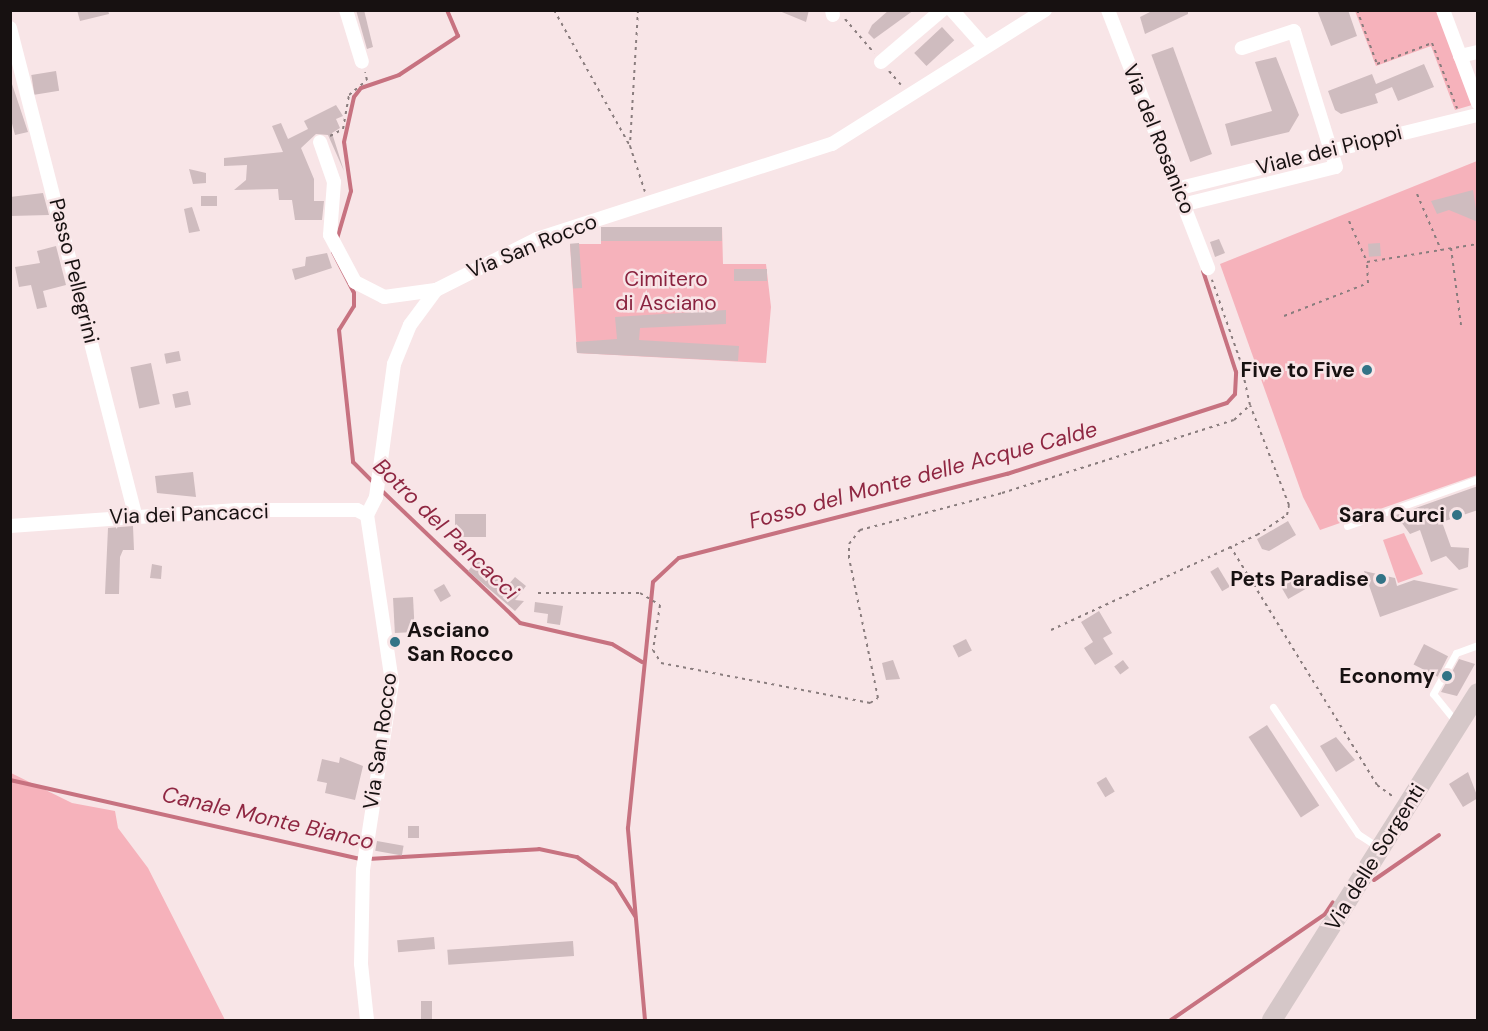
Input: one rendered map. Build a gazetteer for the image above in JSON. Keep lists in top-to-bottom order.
{
  "streets": {
    "main road": ["Via delle Sorgenti"],
    "street": [
      "Via del Rosanico",
      "Viale dei Pioppi",
      "Via San Rocco",
      "Passo Pellegrini",
      "Via dei Pancacci"
    ]
  },
  "crossings": [
    ["Via del Rosanico", "Viale dei Pioppi"],
    ["Via San Rocco", "Via dei Pancacci"],
    ["Passo Pellegrini", "Via dei Pancacci"]
  ],
  "water": ["Fosso del Monte delle Acque Calde", "Botro del Pancacci", "Canale Monte Bianco"],
  "parks": ["Cimitero di Asciano"],
  "places": [
    "Five to Five",
    "Sara Curci",
    "Pets Paradise",
    "Asciano San Rocco",
    "Economy"
  ]
}
